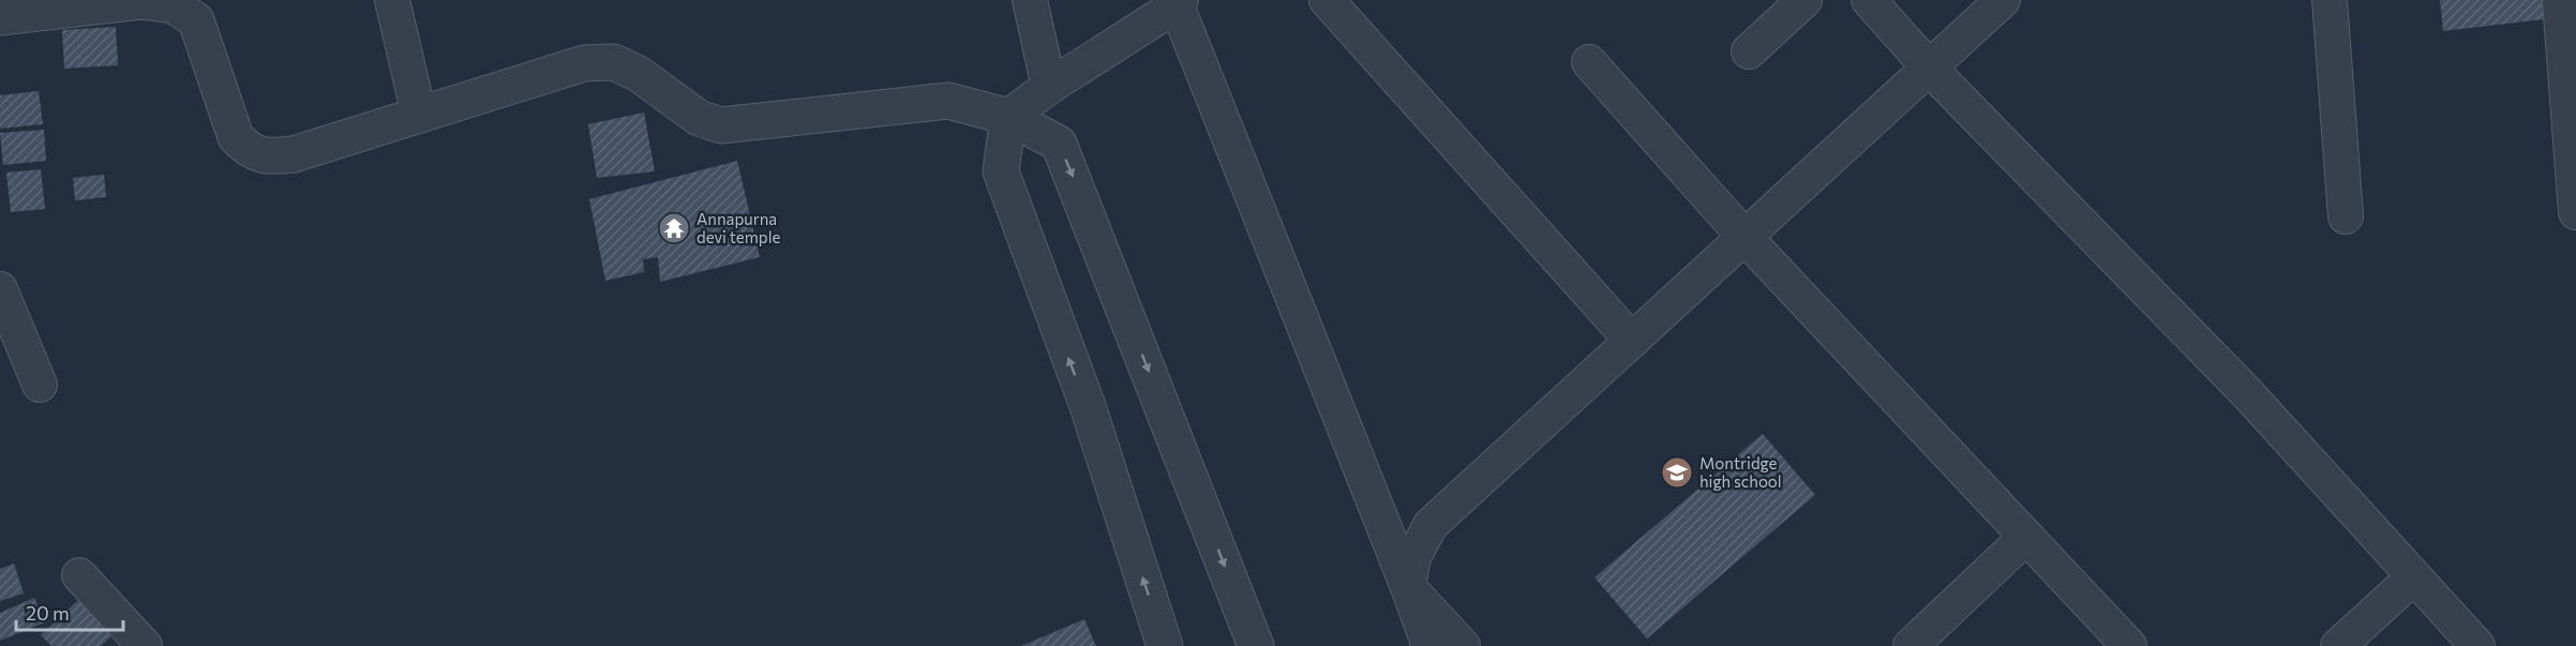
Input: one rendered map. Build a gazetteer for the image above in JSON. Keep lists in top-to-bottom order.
{
  "places": {
    "temple": ["Annapurna devi temple"],
    "school or university": ["Montridge high school"]
  },
  "scale_bar": "20 m"
}
